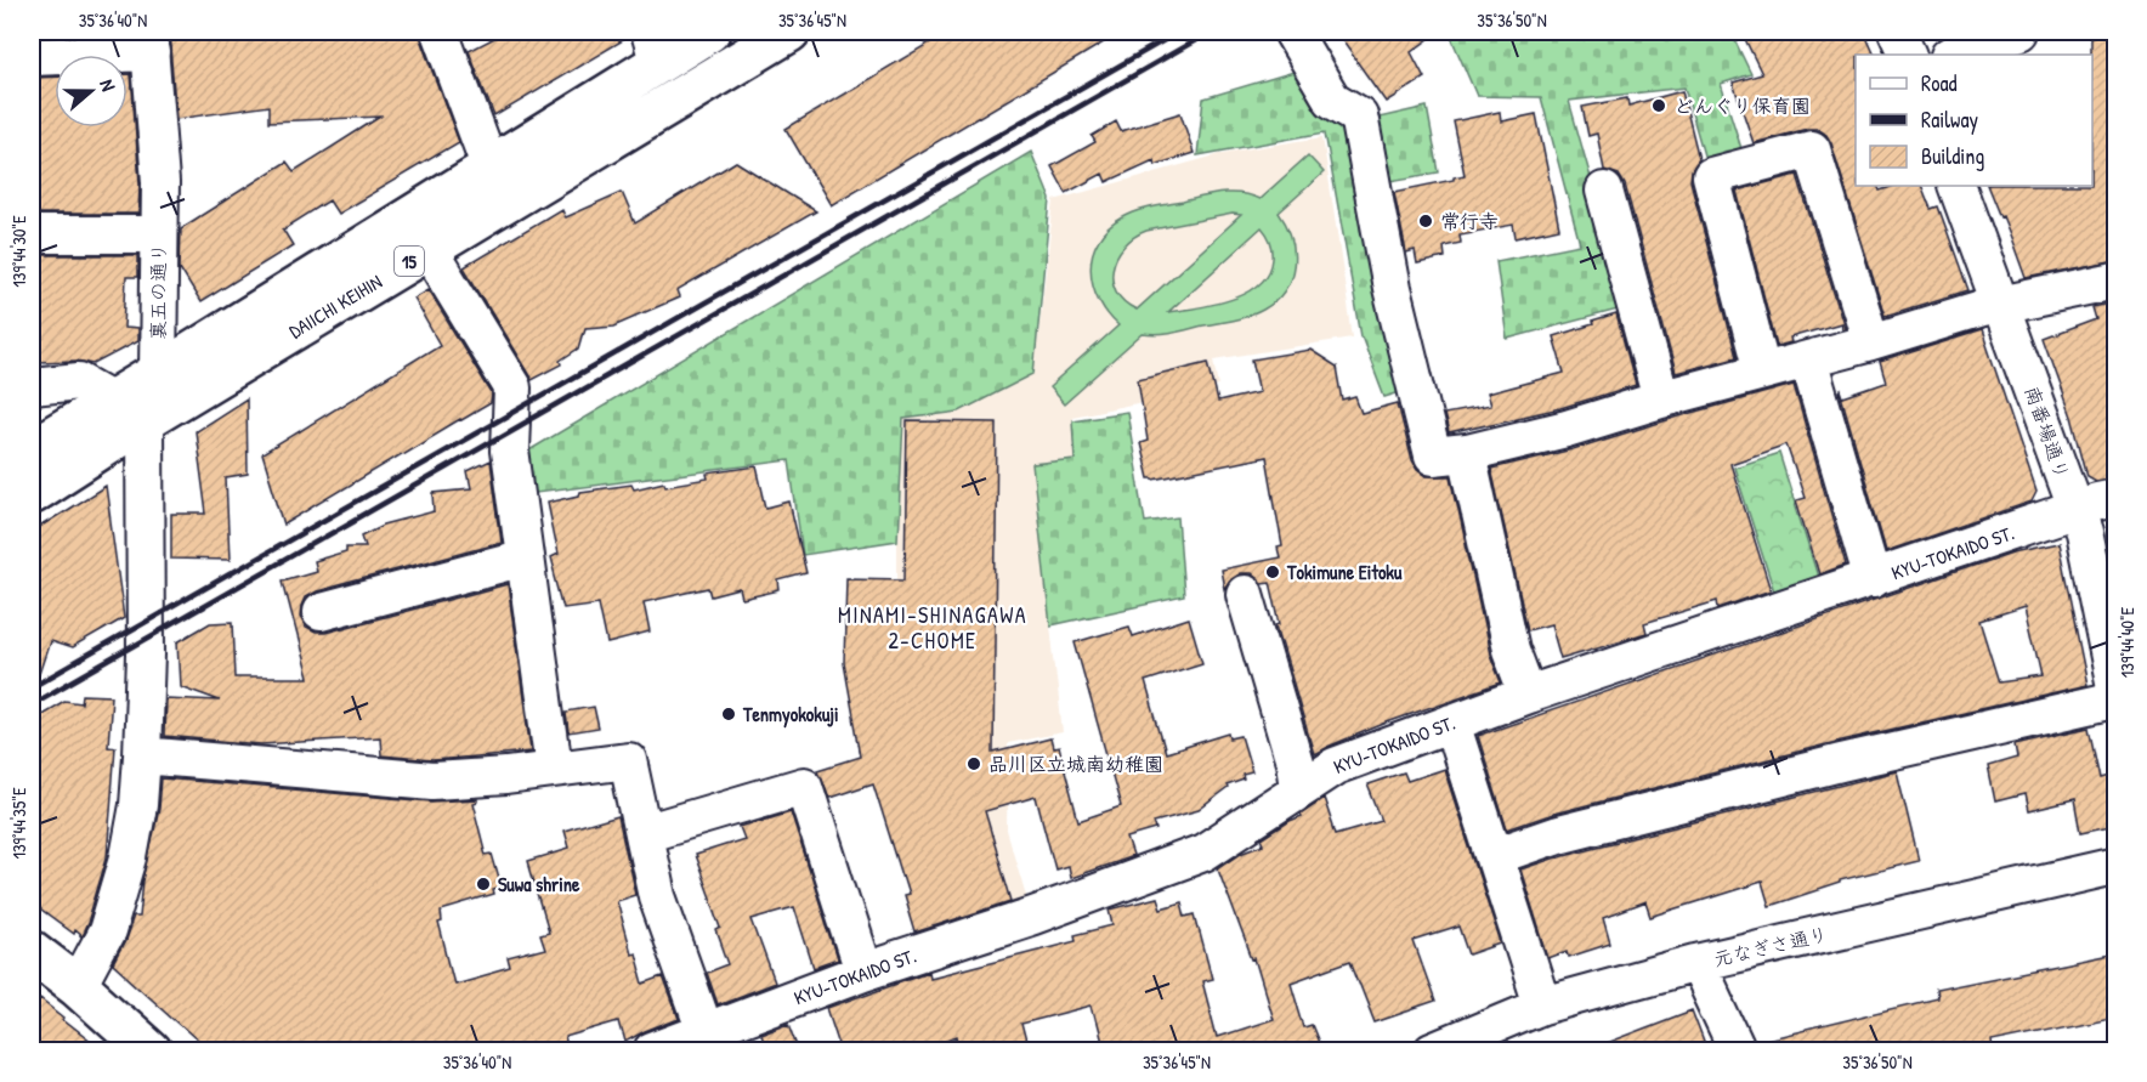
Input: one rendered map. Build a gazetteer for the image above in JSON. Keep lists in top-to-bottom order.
{
  "streets": {
    "main road": ["15", "DAIICHI KEIHIN"],
    "street": [
      "裏五の通り",
      "南番場通り",
      "KYU-TOKAIDO ST.",
      "元なぎさ通り"
    ]
  },
  "crossings": [
    ["裏五の通り", "DAIICHI KEIHIN"],
    ["南番場通り", "KYU-TOKAIDO ST."]
  ],
  "districts": ["MINAMI-SHINAGAWA 2-CHOME"],
  "places": [
    "どんぐり保育園",
    "常行寺",
    "Tokimune Eitoku",
    "Tenmyokokuji",
    "品川区立城南幼稚園",
    "Suwa shrine"
  ],
  "legend": ["Road", "Railway", "Building"],
  "north": "right",
  "coordinates": [
    "35°36'40\"N",
    "35°36'45\"N",
    "35°36'50\"N",
    "139°44'30\"E",
    "139°44'40\"E",
    "139°44'35\"E"
  ]
}
